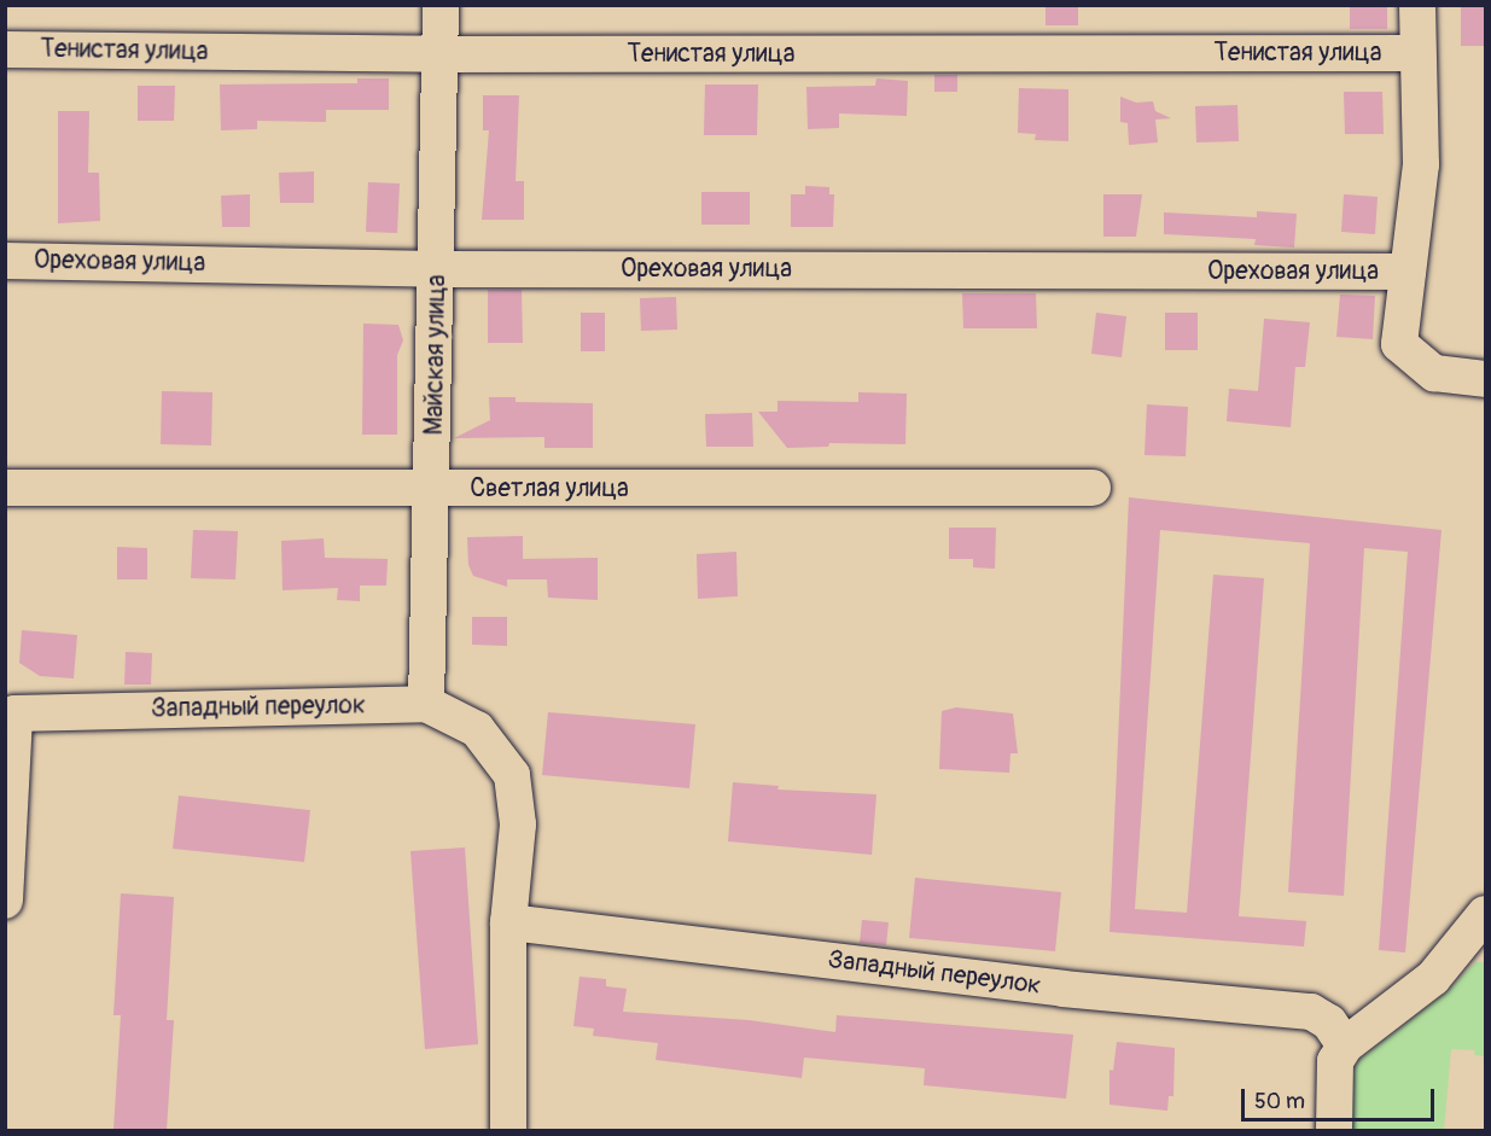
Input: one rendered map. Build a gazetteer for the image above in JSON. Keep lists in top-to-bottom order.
{
  "streets": {
    "street": [
      "Тенистая улица",
      "Ореховая улица",
      "Майская улица",
      "Светлая улица",
      "Западный переулок"
    ]
  },
  "crossings": [
    ["Тенистая улица", "Майская улица"],
    ["Ореховая улица", "Майская улица"],
    ["Майская улица", "Светлая улица"],
    ["Майская улица", "Западный переулок"]
  ],
  "scale_bar": "50 m"
}
